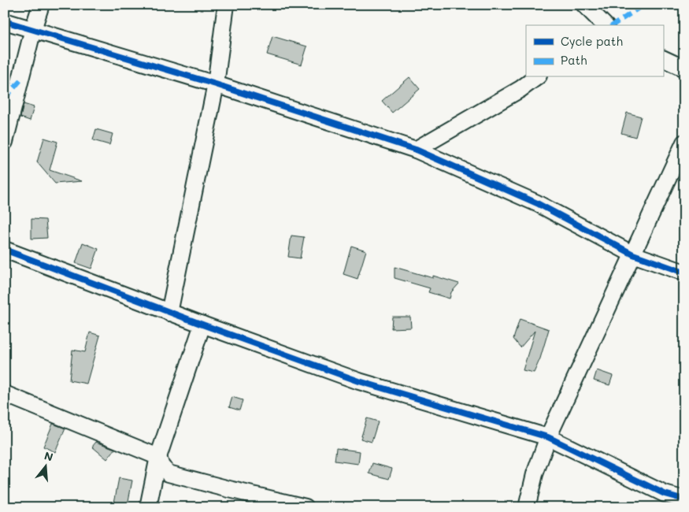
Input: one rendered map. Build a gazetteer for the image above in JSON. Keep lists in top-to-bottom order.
{
  "legend": ["Cycle path", "Path"],
  "north": "top"
}
